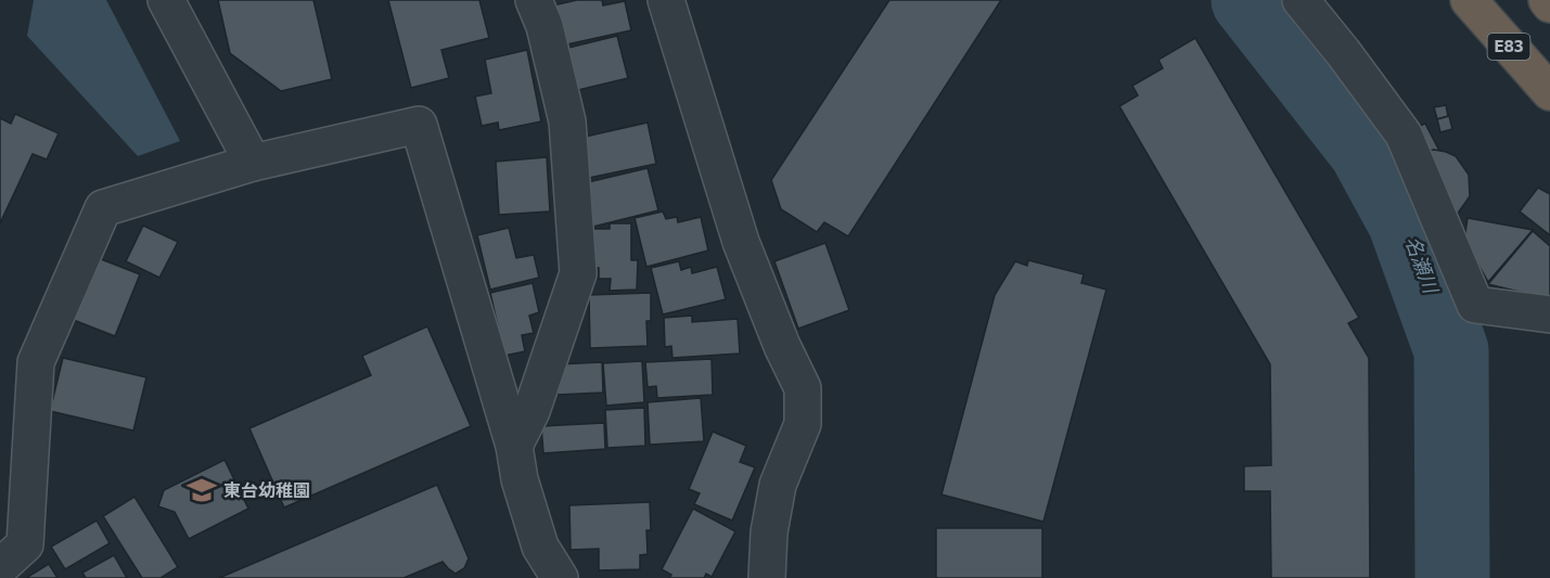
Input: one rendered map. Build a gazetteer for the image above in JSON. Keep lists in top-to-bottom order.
{
  "streets": {
    "highway": ["E83"]
  },
  "water": ["名瀬川"],
  "places": {
    "school or university": ["東台幼稚園"]
  }
}
